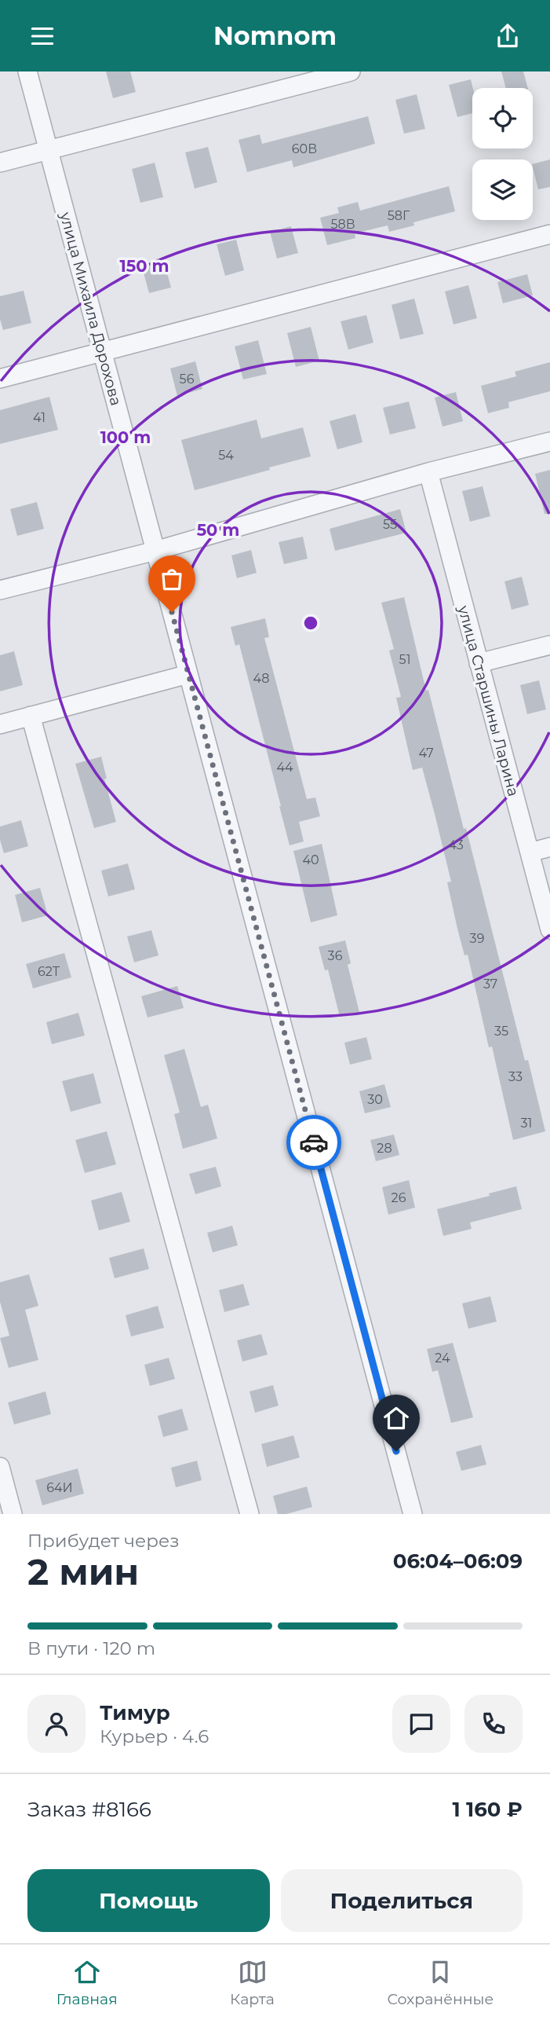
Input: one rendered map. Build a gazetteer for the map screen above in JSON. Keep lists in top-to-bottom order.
{
  "streets": {
    "street": ["улица Михаила Дорохова", "улица Старшины Ларина"]
  },
  "house_numbers": [
    "60В",
    "58Г",
    "58В",
    "56",
    "41",
    "54",
    "55",
    "51",
    "48",
    "47",
    "44",
    "43",
    "40",
    "39",
    "36",
    "62Т",
    "37",
    "35",
    "33",
    "30",
    "31",
    "28",
    "26",
    "24",
    "64И"
  ],
  "page": {
    "header": "Nomnom",
    "heading": ["2 мин", "Прибудет через", "06:04–06:09"],
    "panel": [
      "Тимур",
      "Курьер · 4.6",
      "Заказ #8166",
      "1 160 ₽"
    ],
    "bar": "В пути · 120 m",
    "buttons": ["Помощь", "Поделиться"],
    "tabs": ["Главная", "Карта", "Сохранённые"]
  },
  "rings": ["150 m", "100 m", "50 m"]
}
